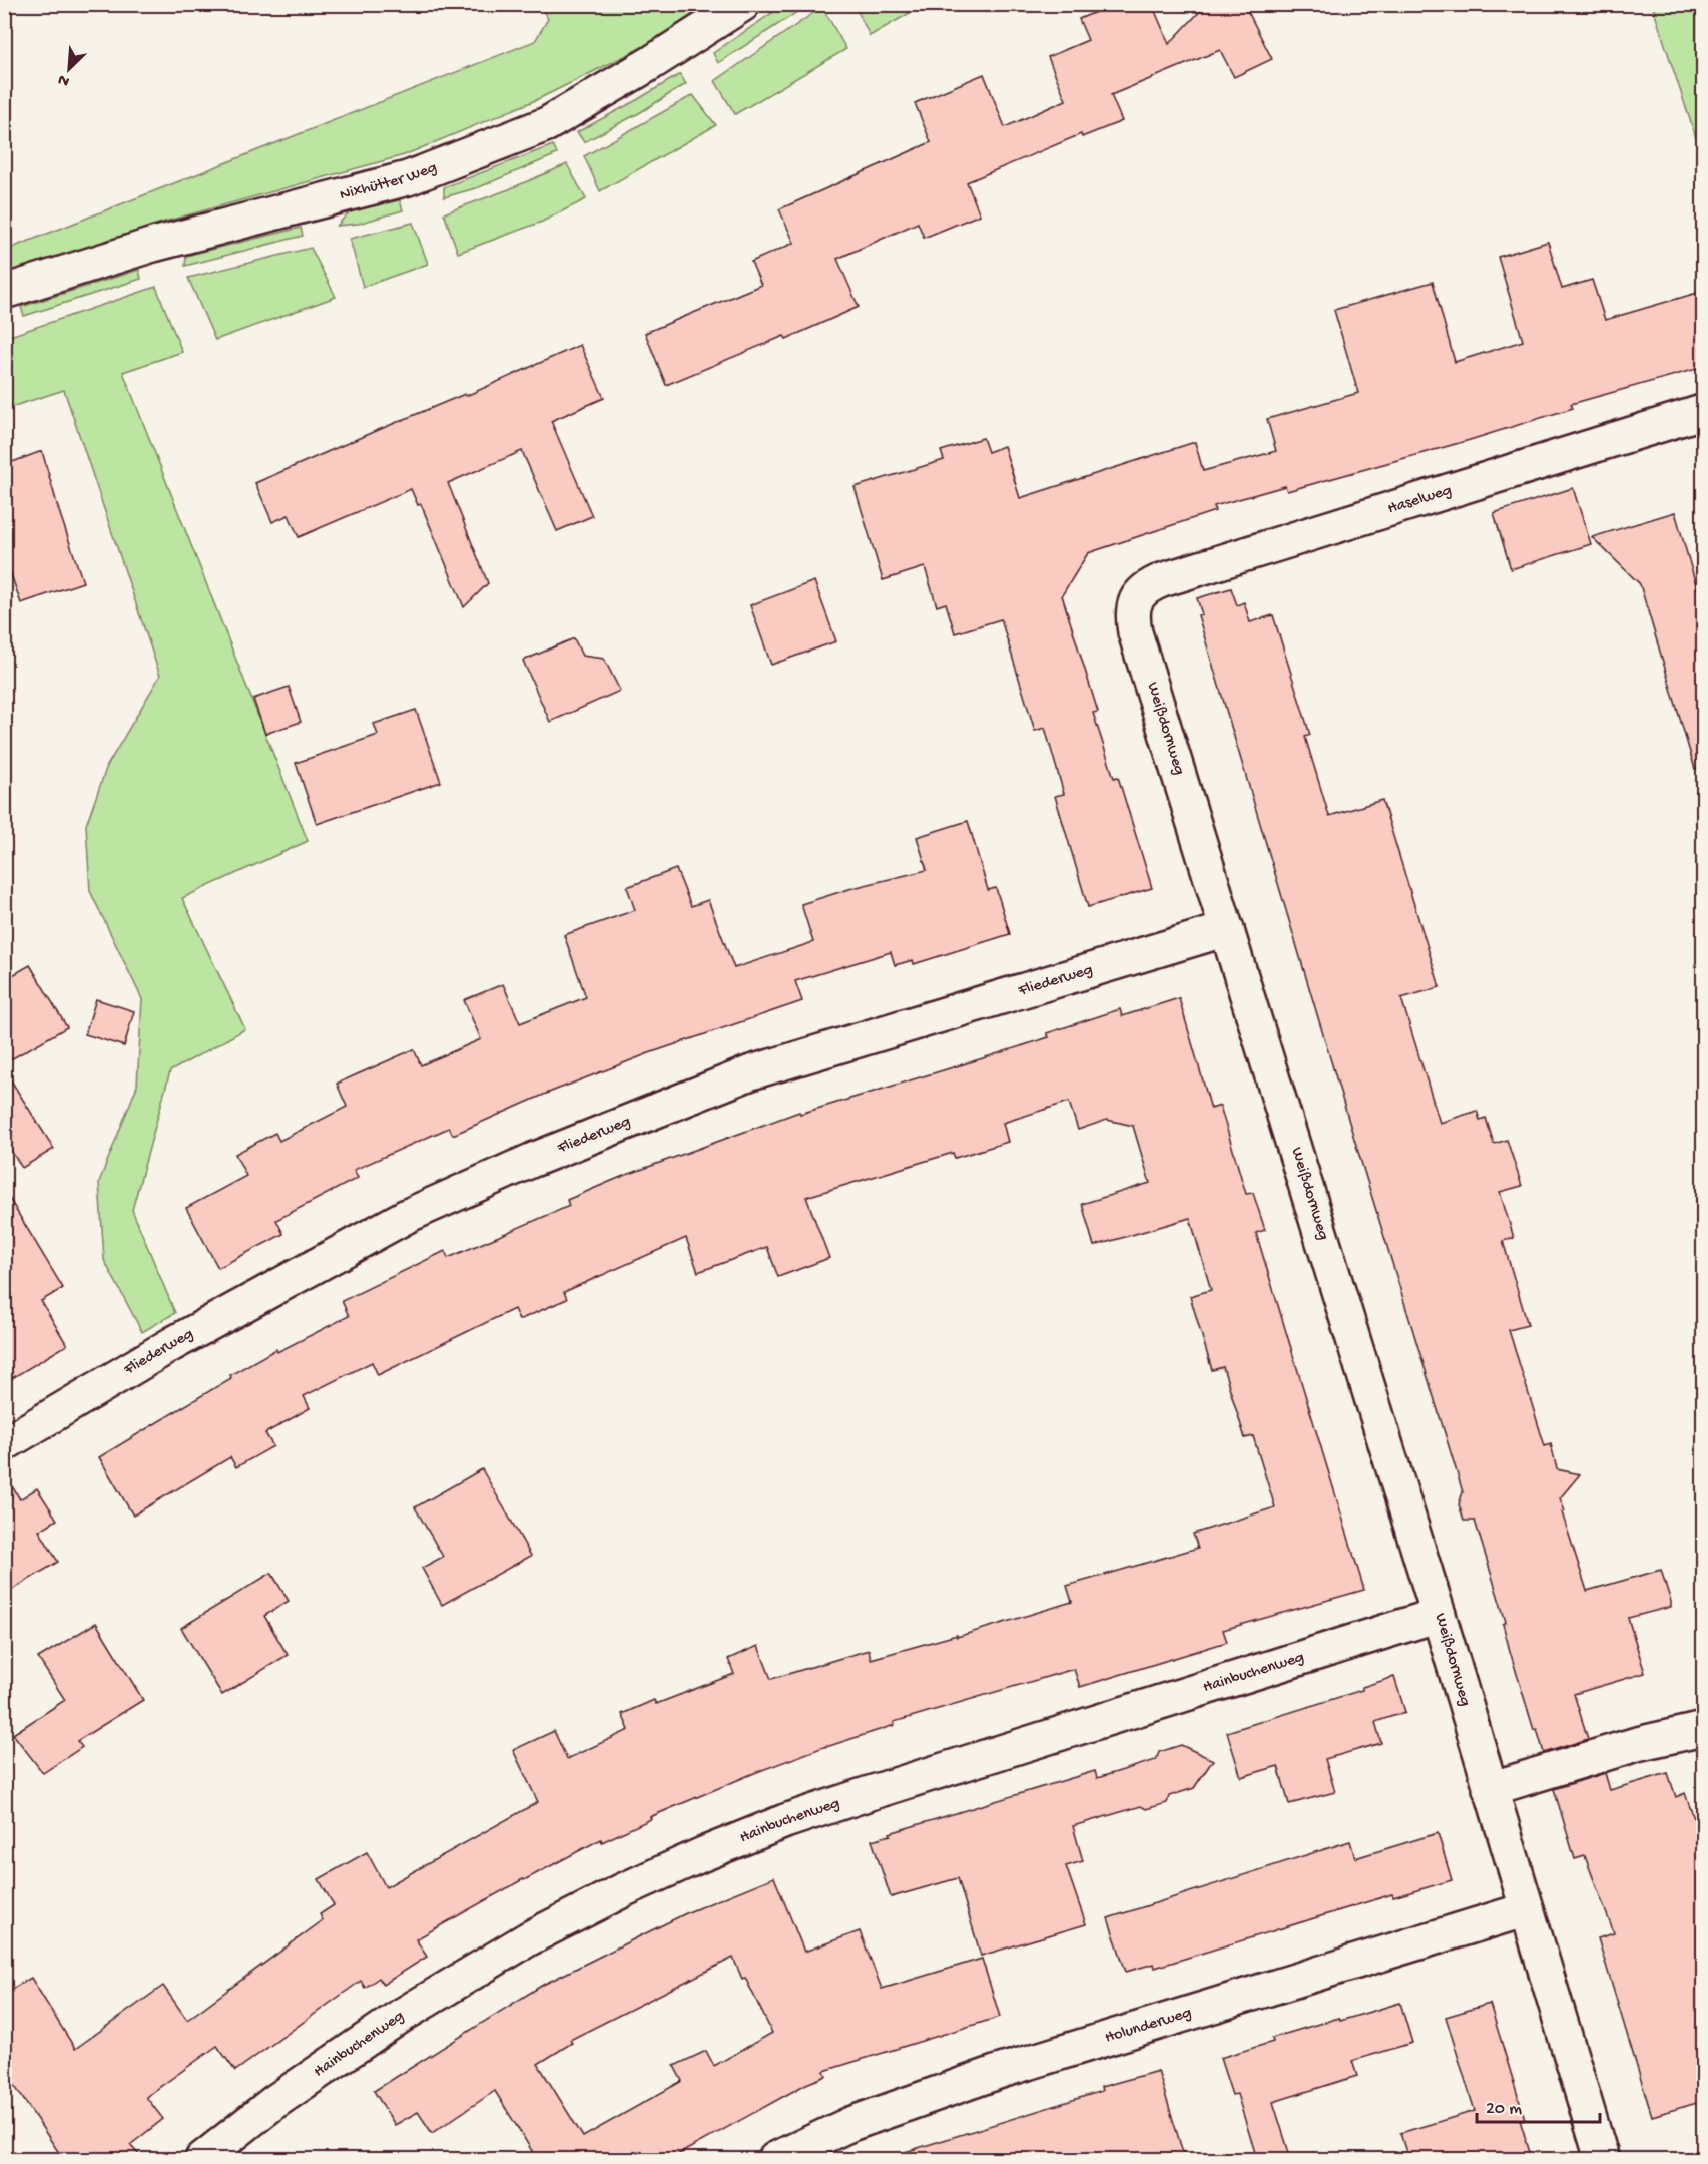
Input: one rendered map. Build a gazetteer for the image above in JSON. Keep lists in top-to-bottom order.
{
  "streets": {
    "street": [
      "Nixhütter Weg",
      "Haselweg",
      "Weißdornweg",
      "Fliederweg",
      "Hainbuchenweg",
      "Holunderweg"
    ]
  },
  "crossings": [
    ["Haselweg", "Weißdornweg"],
    ["Weißdornweg", "Fliederweg"],
    ["Weißdornweg", "Hainbuchenweg"],
    ["Weißdornweg", "Holunderweg"]
  ],
  "scale_bar": "20 m",
  "north": "bottom left"
}
